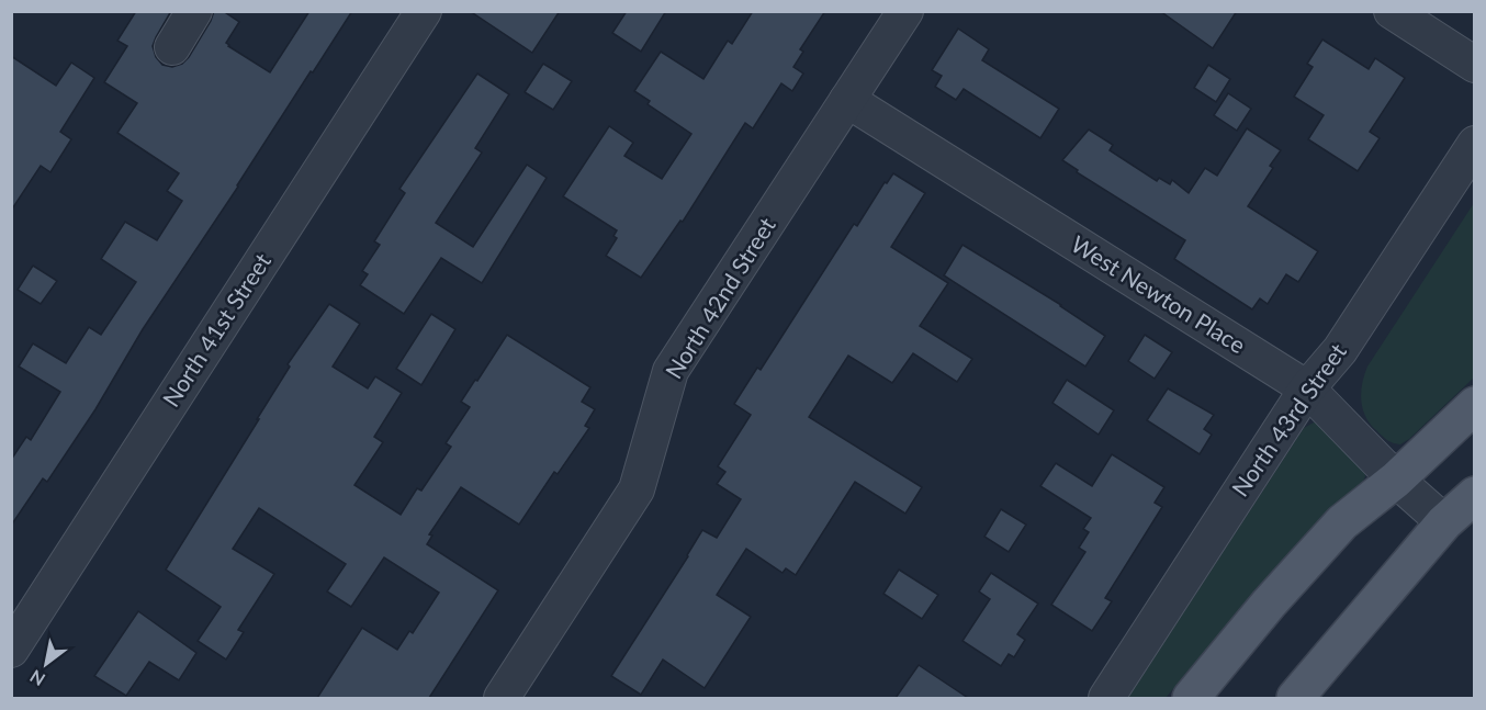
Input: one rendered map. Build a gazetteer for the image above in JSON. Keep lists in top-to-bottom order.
{
  "streets": {
    "street": [
      "West Newton Place",
      "North 42nd Street",
      "North 41st Street",
      "North 43rd Street"
    ]
  },
  "crossings": [
    ["West Newton Place", "North 42nd Street"],
    ["West Newton Place", "North 43rd Street"]
  ],
  "north": "bottom left"
}
